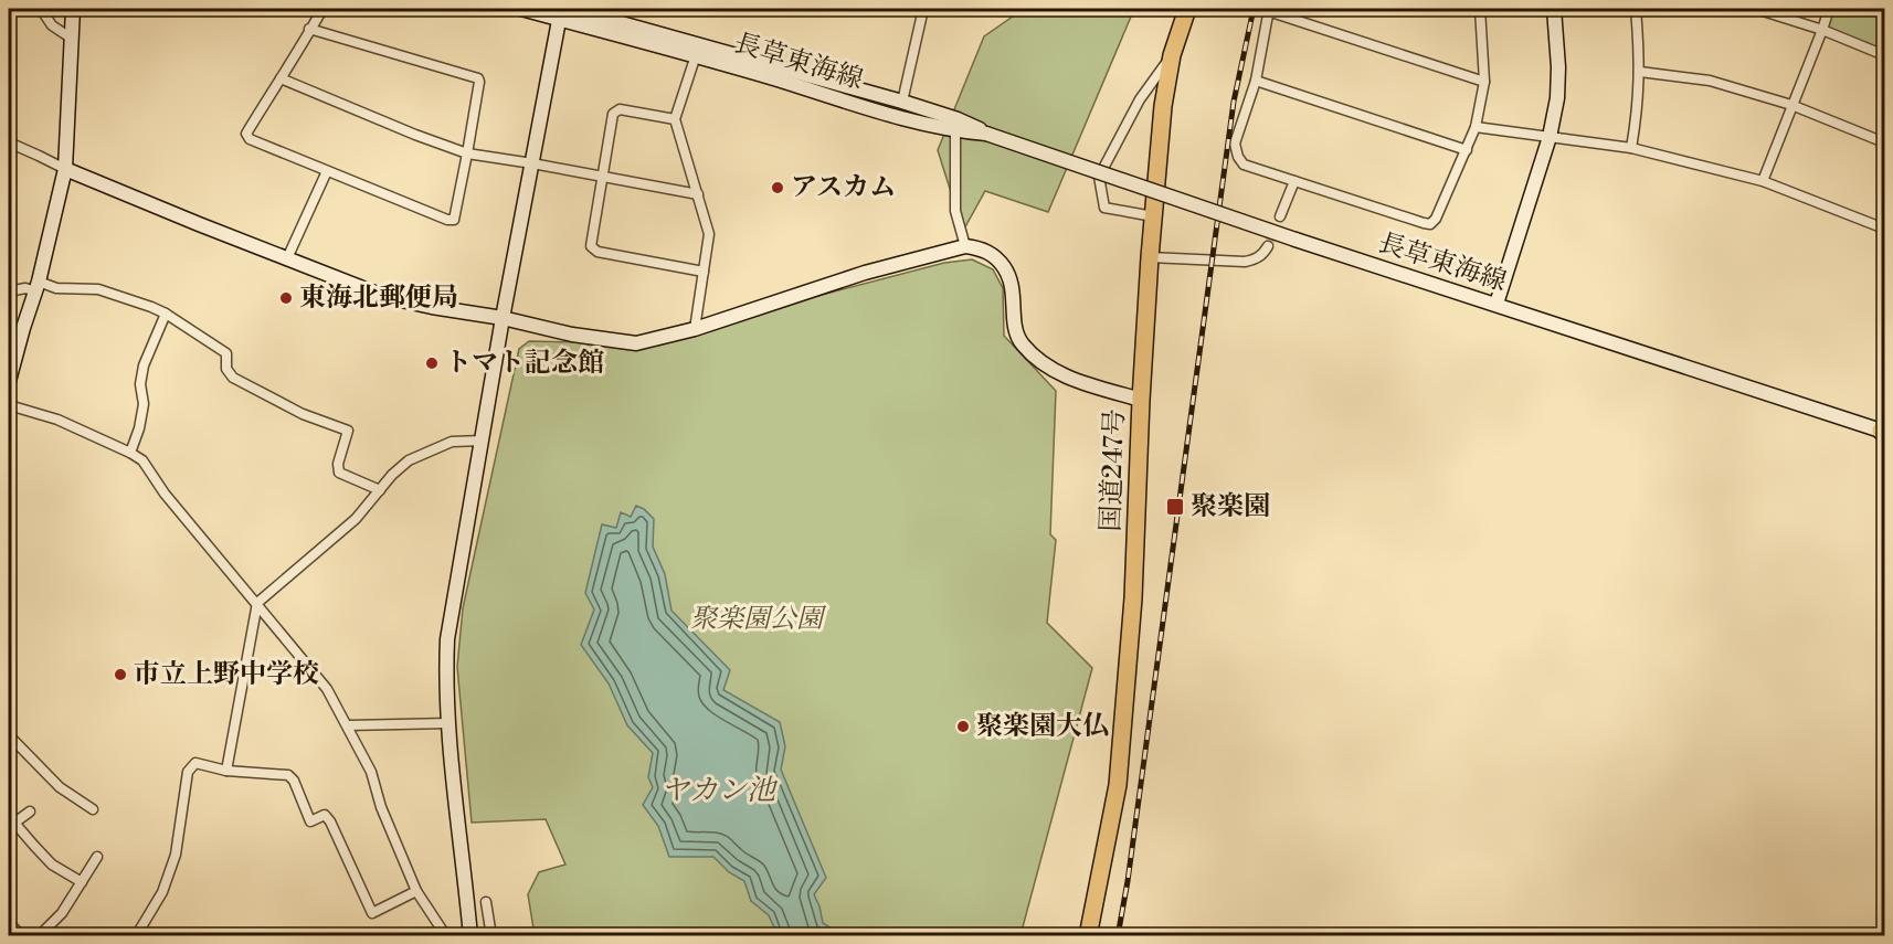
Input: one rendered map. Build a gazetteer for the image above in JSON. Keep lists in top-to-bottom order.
{
  "streets": {
    "highway": ["国道247号"],
    "street": ["長草東海線"]
  },
  "water": ["ヤカン池"],
  "parks": ["聚楽園公園"],
  "places": {
    "other": [
      "アスカム",
      "東海北郵便局",
      "トマト記念館",
      "市立上野中学校",
      "聚楽園大仏"
    ],
    "transit": ["聚楽園"]
  }
}
